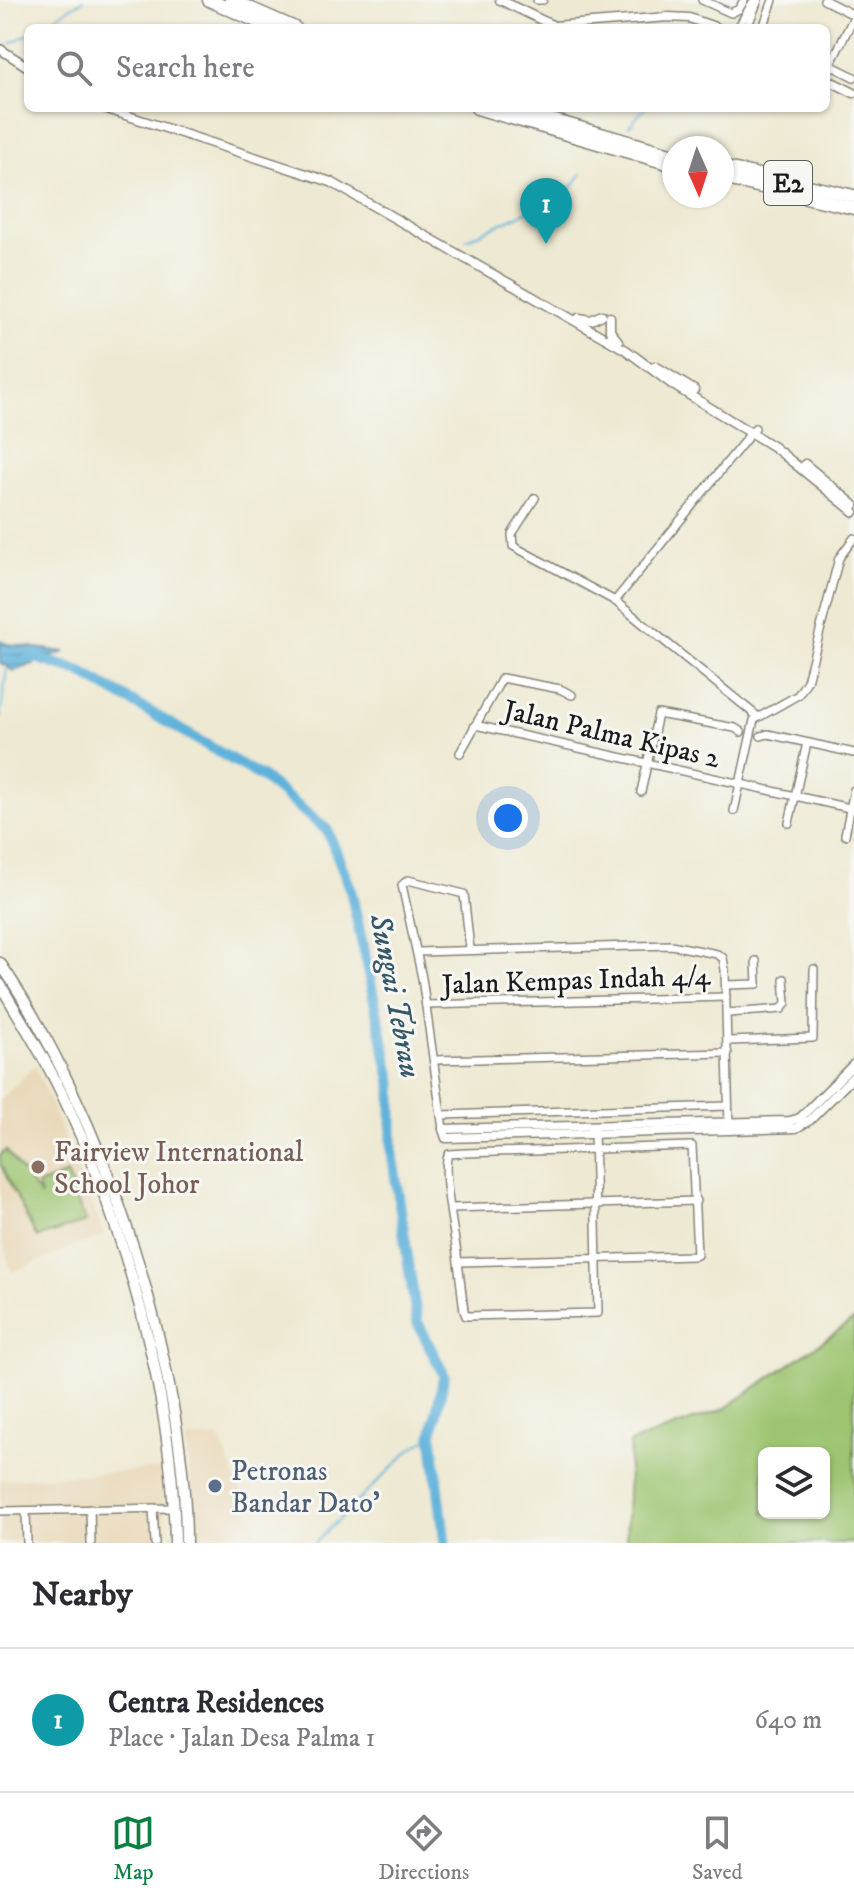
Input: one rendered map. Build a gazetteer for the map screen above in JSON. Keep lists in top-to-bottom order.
{
  "streets": {
    "highway": ["E2"],
    "street": ["Jalan Palma Kipas 2", "Jalan Kempas Indah 4/4"]
  },
  "water": ["Sungai Tebrau"],
  "places": ["Fairview International School Johor", "Petronas Bandar Dato'"],
  "north": "bottom",
  "page": {
    "search": "Search here",
    "pins": "1",
    "heading": "Nearby",
    "list": [
      {
        "mark": "1",
        "name": "Centra Residences",
        "note": "Place · Jalan Desa Palma 1",
        "value": "640 m"
      }
    ],
    "nav": ["Map", "Directions", "Saved"]
  }
}
